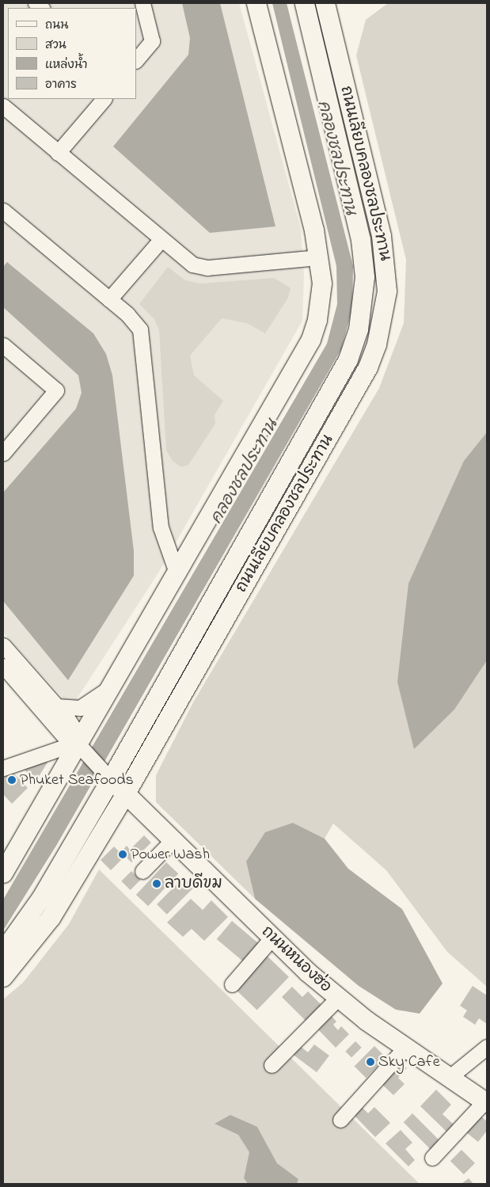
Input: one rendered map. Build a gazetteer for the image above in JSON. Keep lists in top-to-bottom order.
{
  "streets": {
    "main road": ["ถนนเลียบคลองชลประทาน", "ถนนหนองฮ่อ"]
  },
  "crossings": [
    ["ถนนเลียบคลองชลประทาน", "ถนนหนองฮ่อ"]
  ],
  "water": ["คลองชลประทาน"],
  "places": [
    "Phuket Seafoods",
    "Power Wash",
    "ลาบดีขม",
    "Sky Cafe"
  ],
  "legend": [
    "ถนน",
    "สวน",
    "แหล่งน้ำ",
    "อาคาร"
  ]
}
